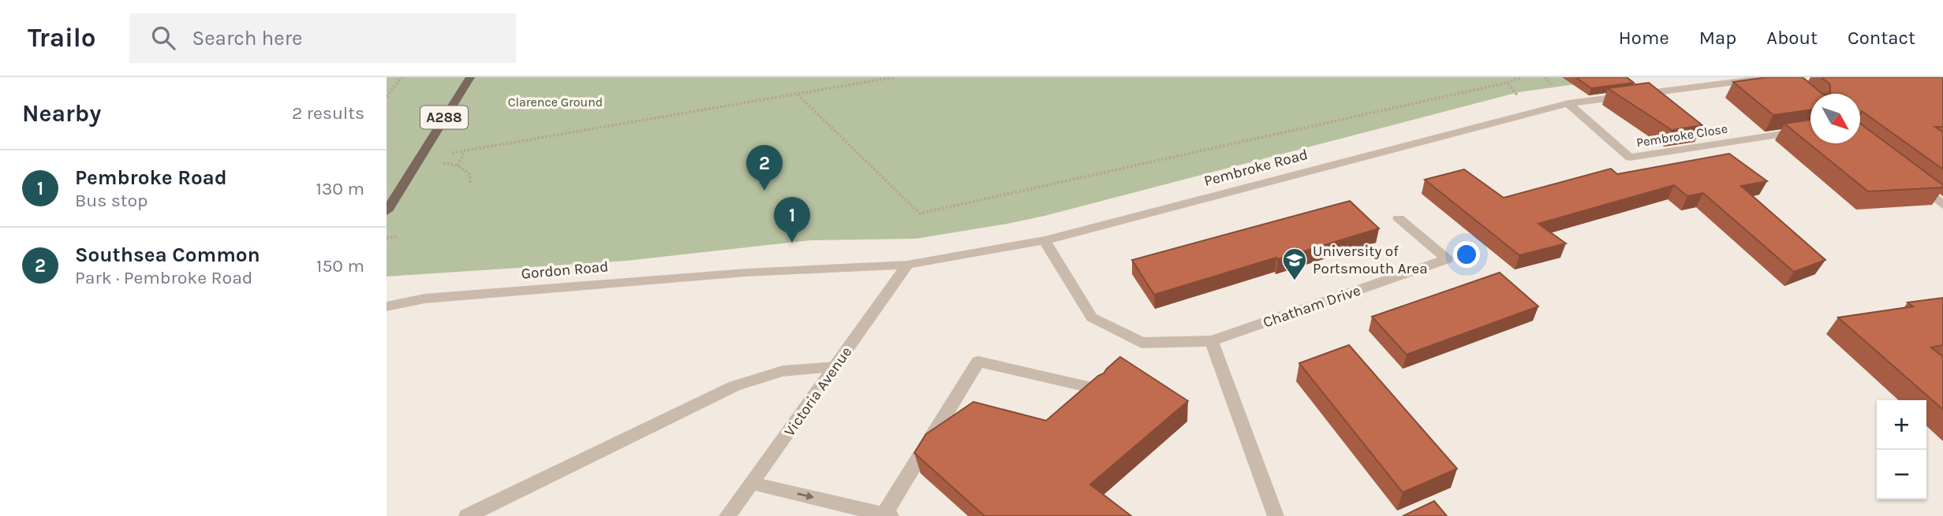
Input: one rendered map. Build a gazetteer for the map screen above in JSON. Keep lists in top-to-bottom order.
{
  "streets": {
    "main road": ["A288"],
    "street": [
      "Pembroke Close",
      "Pembroke Road",
      "Gordon Road",
      "Chatham Drive",
      "Victoria Avenue"
    ]
  },
  "crossings": [
    ["Pembroke Close", "Pembroke Road"],
    ["Pembroke Road", "Gordon Road"],
    ["Pembroke Road", "Chatham Drive"],
    ["Pembroke Road", "Victoria Avenue"]
  ],
  "parks": ["Clarence Ground"],
  "places": {
    "school or university": ["University of Portsmouth Area"]
  },
  "north": "bottom right",
  "page": {
    "header": "Trailo",
    "search": "Search here",
    "nav": [
      "Home",
      "Map",
      "About",
      "Contact"
    ],
    "heading": ["Nearby", "2 results"],
    "pins": ["2", "1"],
    "list": [
      {
        "mark": "1",
        "name": "Pembroke Road",
        "note": "Bus stop",
        "value": "130 m"
      },
      {
        "mark": "2",
        "name": "Southsea Common",
        "note": "Park · Pembroke Road",
        "value": "150 m"
      }
    ],
    "map_buttons": ["+", "−"]
  }
}
